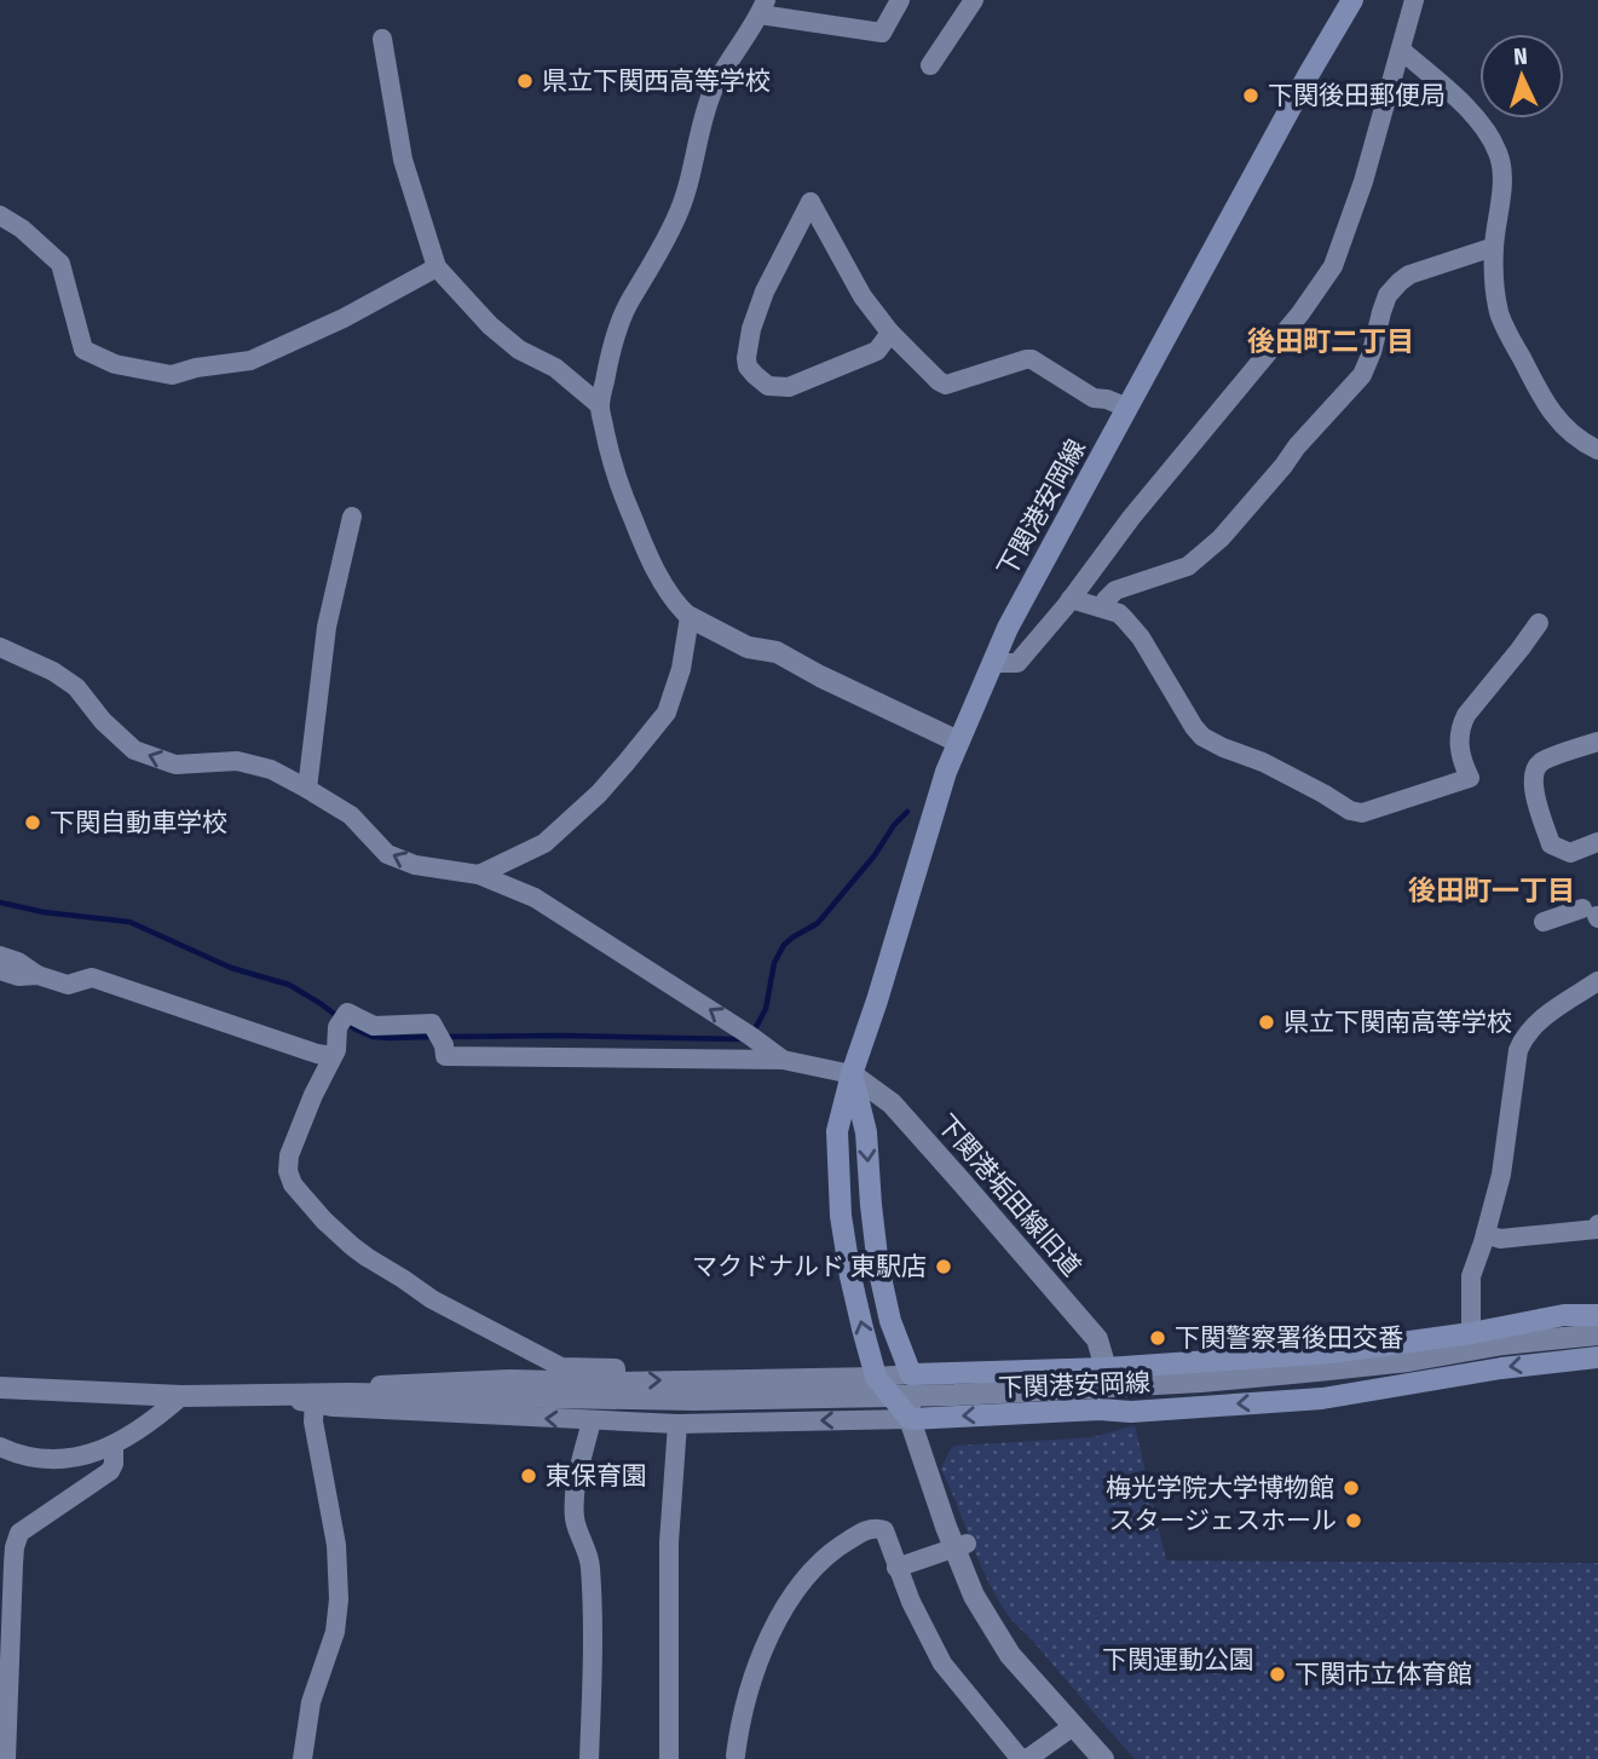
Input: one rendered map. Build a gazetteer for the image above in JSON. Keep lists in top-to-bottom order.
{
  "streets": {
    "main road": ["下関港安岡線"],
    "street": ["下関港垢田線旧道"]
  },
  "crossings": [
    ["下関港安岡線", "下関港垢田線旧道"]
  ],
  "districts": ["後田町二丁目", "後田町一丁目"],
  "parks": ["下関運動公園"],
  "places": [
    "県立下関西高等学校",
    "下関後田郵便局",
    "下関自動車学校",
    "県立下関南高等学校",
    "マクドナルド 東駅店",
    "下関警察署後田交番",
    "東保育園",
    "梅光学院大学博物館",
    "スタージェスホール",
    "下関市立体育館"
  ],
  "north": "top"
}
